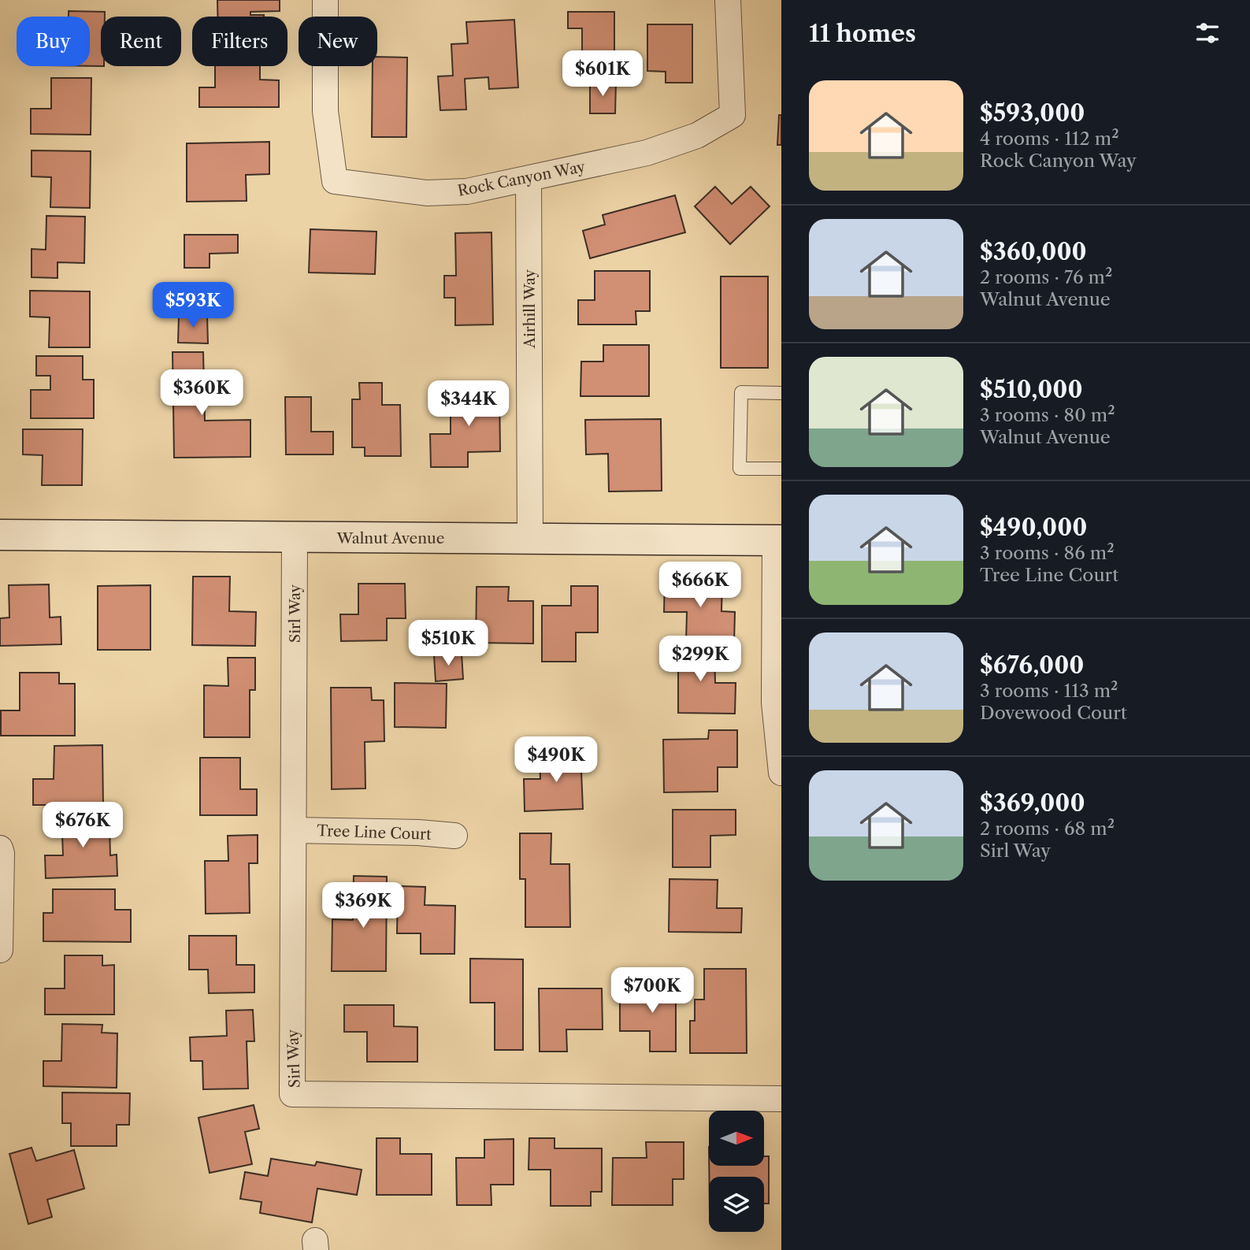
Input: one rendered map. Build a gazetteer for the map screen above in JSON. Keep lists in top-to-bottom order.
{
  "streets": {
    "street": [
      "Rock Canyon Way",
      "Airhill Way",
      "Walnut Avenue",
      "Sirl Way",
      "Tree Line Court"
    ]
  },
  "crossings": [
    ["Rock Canyon Way", "Airhill Way"],
    ["Airhill Way", "Walnut Avenue"],
    ["Walnut Avenue", "Sirl Way"],
    ["Sirl Way", "Tree Line Court"]
  ],
  "north": "right",
  "page": {
    "heading": "11 homes",
    "chip": [
      "Buy",
      "Rent",
      "Filters",
      "New"
    ],
    "price": [
      "$601K",
      "$593K",
      "$360K",
      "$344K",
      "$666K",
      "$510K",
      "$299K",
      "$490K",
      "$676K",
      "$369K",
      "$700K"
    ],
    "list": [
      {
        "name": "$593,000",
        "note": "4 rooms · 112 m² · Rock Canyon Way"
      },
      {
        "name": "$360,000",
        "note": "2 rooms · 76 m² · Walnut Avenue"
      },
      {
        "name": "$510,000",
        "note": "3 rooms · 80 m² · Walnut Avenue"
      },
      {
        "name": "$490,000",
        "note": "3 rooms · 86 m² · Tree Line Court"
      },
      {
        "name": "$676,000",
        "note": "3 rooms · 113 m² · Dovewood Court"
      },
      {
        "name": "$369,000",
        "note": "2 rooms · 68 m² · Sirl Way"
      }
    ]
  }
}
